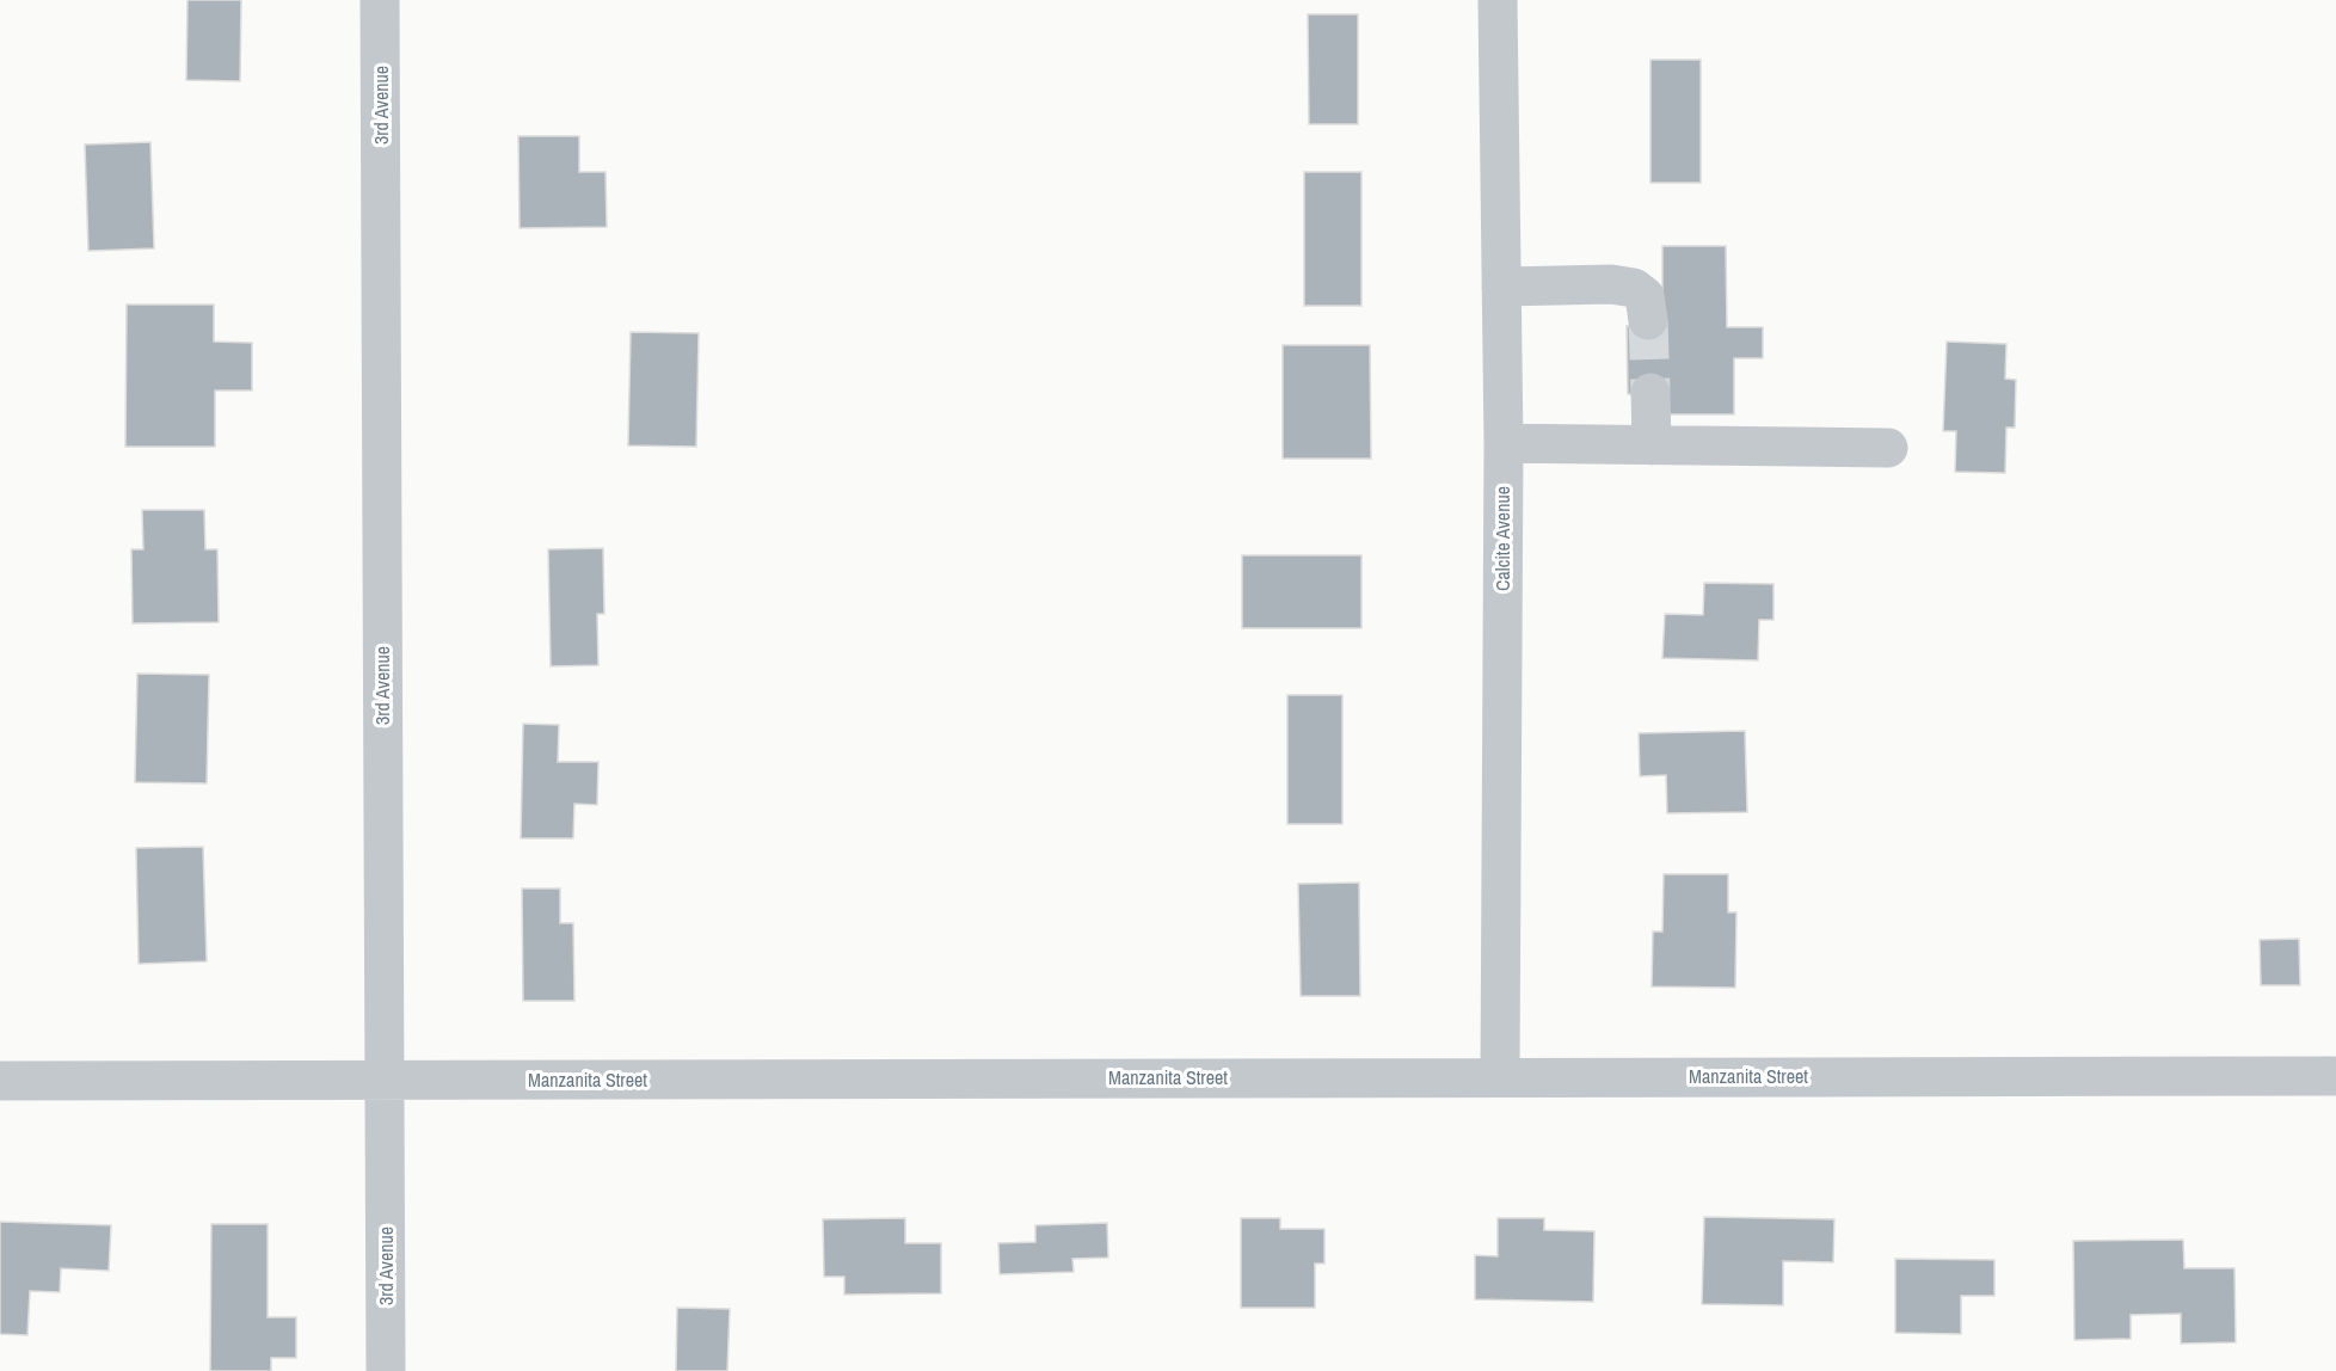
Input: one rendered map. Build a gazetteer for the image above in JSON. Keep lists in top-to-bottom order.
{
  "streets": {
    "street": ["3rd Avenue", "Calcite Avenue", "Manzanita Street"]
  },
  "crossings": [
    ["3rd Avenue", "Manzanita Street"],
    ["Calcite Avenue", "Manzanita Street"]
  ]
}
